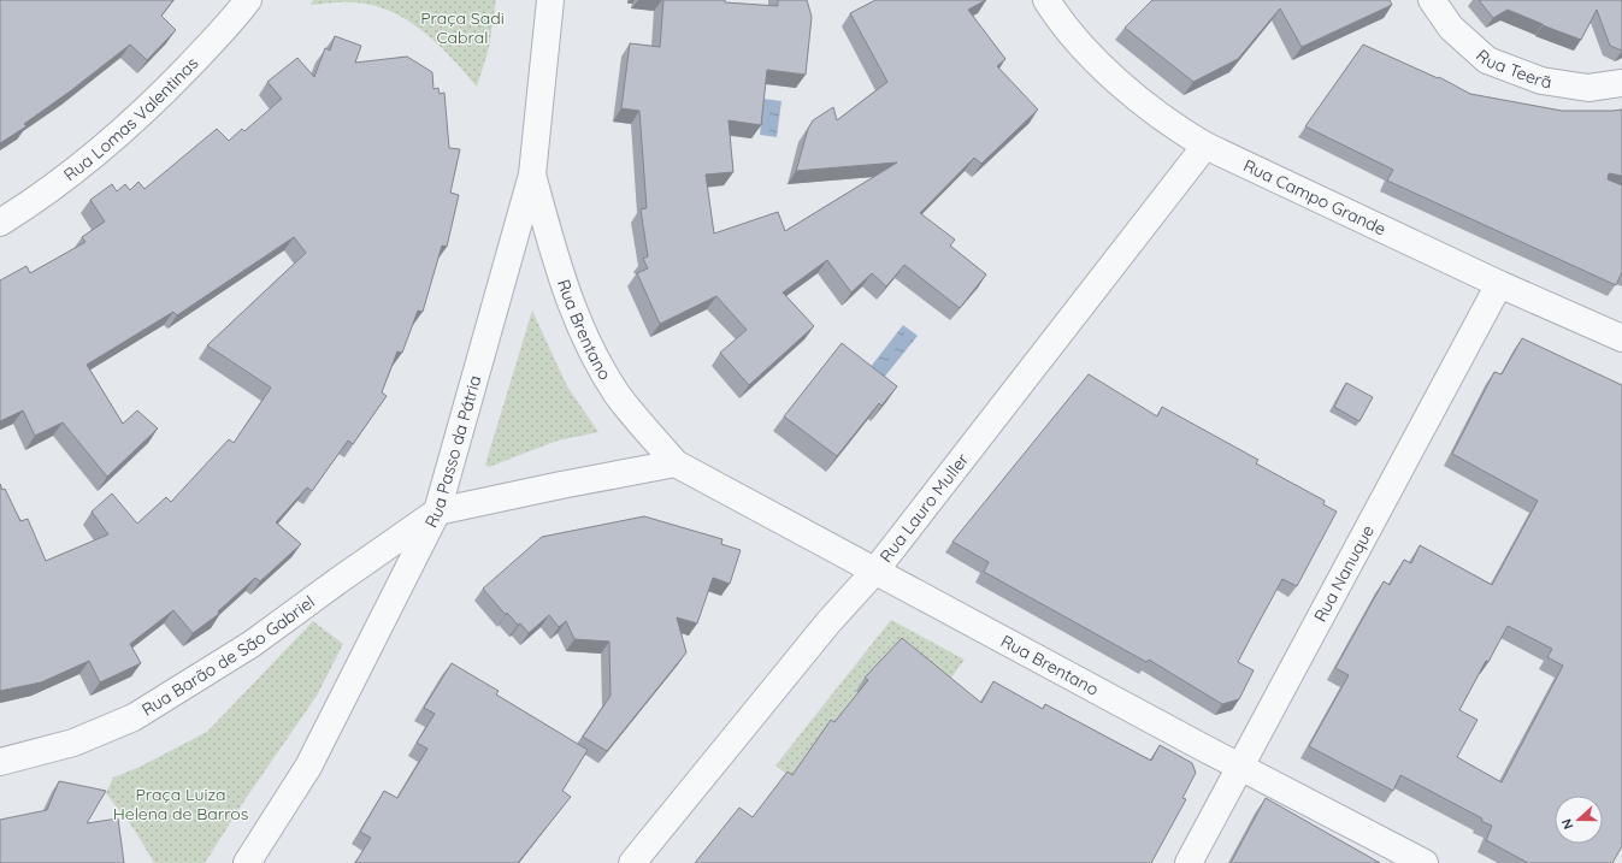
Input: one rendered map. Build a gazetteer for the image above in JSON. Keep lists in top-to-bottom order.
{
  "streets": {
    "street": [
      "Rua Teerã",
      "Rua Lomas Valentinas",
      "Rua Campo Grande",
      "Rua Brentano",
      "Rua Passo da Pátria",
      "Rua Lauro Muller",
      "Rua Nanuque",
      "Rua Barão de São Gabriel"
    ]
  },
  "crossings": [
    ["Rua Campo Grande", "Rua Lauro Muller"],
    ["Rua Campo Grande", "Rua Nanuque"],
    ["Rua Brentano", "Rua Passo da Pátria"],
    ["Rua Brentano", "Rua Lauro Muller"],
    ["Rua Brentano", "Rua Nanuque"],
    ["Rua Passo da Pátria", "Rua Barão de São Gabriel"]
  ],
  "parks": ["Praça Sadi Cabral", "Praça Luiza Helena de Barros"],
  "north": "left"
}
